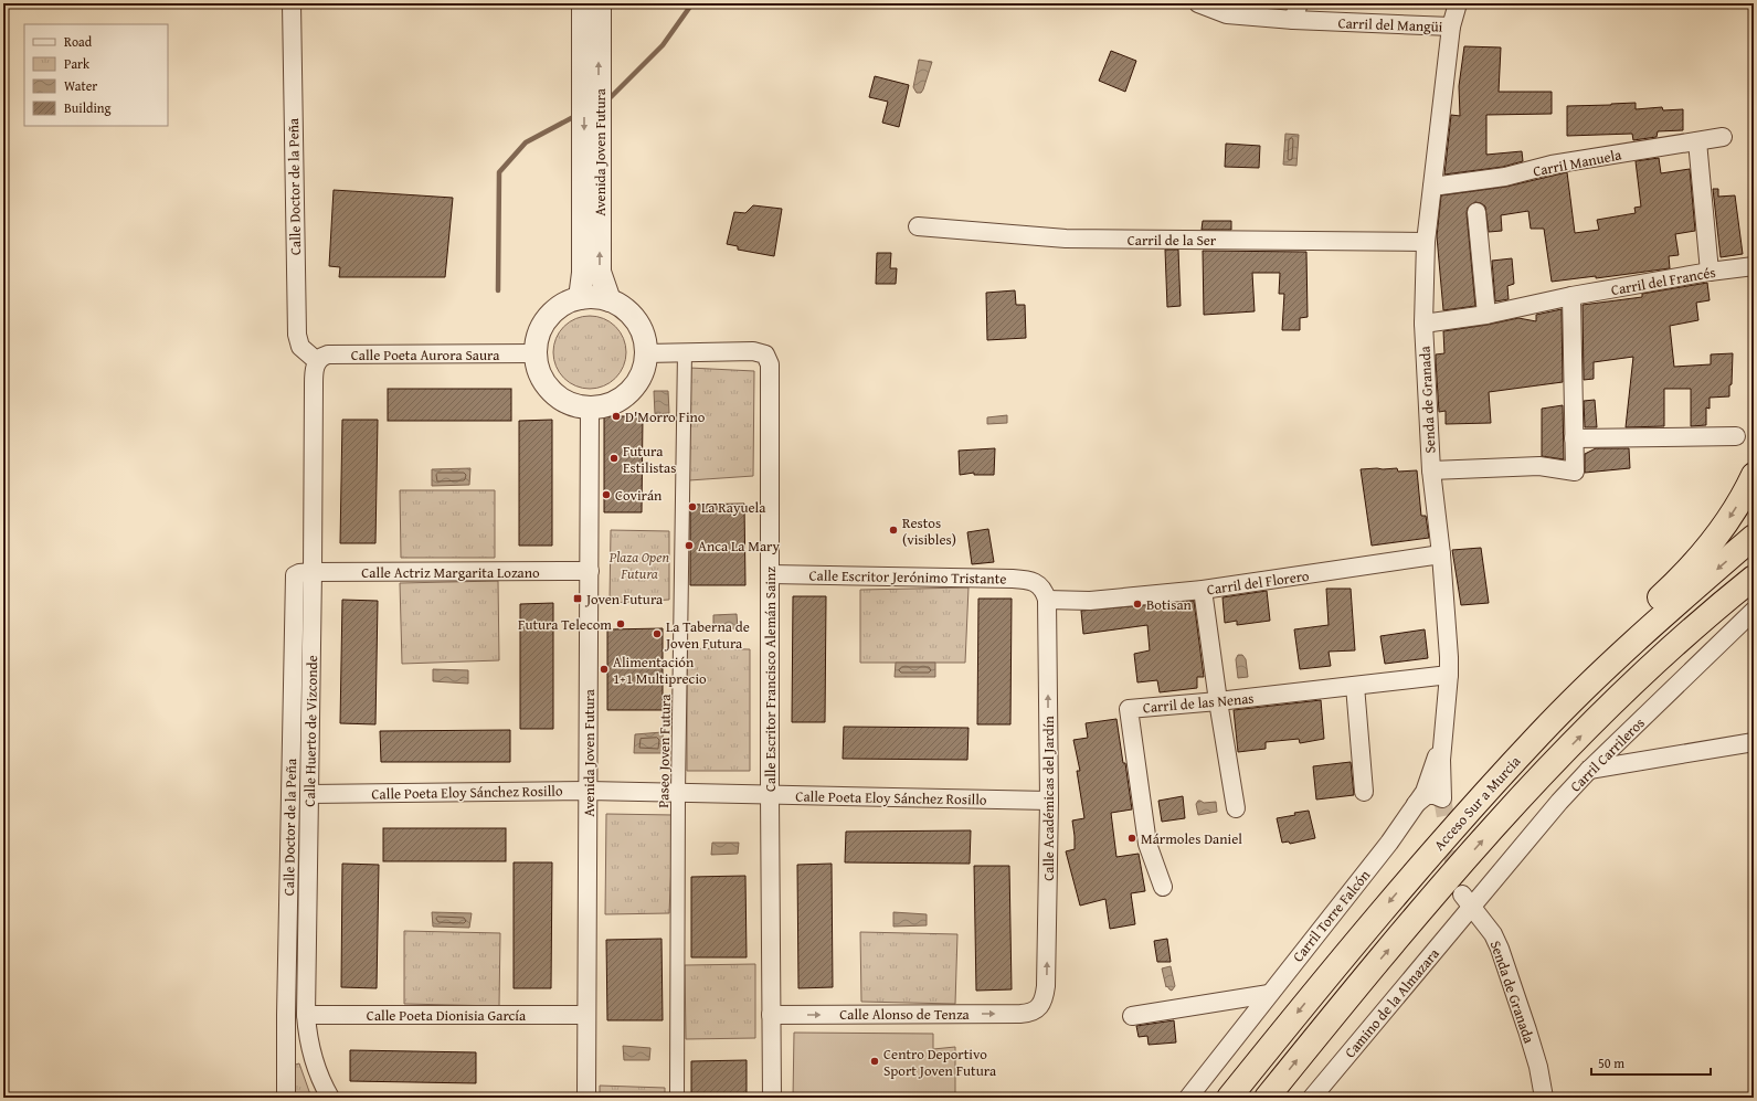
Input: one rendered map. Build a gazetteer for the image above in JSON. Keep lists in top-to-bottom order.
{
  "streets": {
    "highway": ["Acceso Sur a Murcia"],
    "street": [
      "Carril del Mangüi",
      "Avenida Joven Futura",
      "Carril Manuela",
      "Calle Doctor de la Peña",
      "Carril de la Ser",
      "Carril del Francés",
      "Calle Poeta Aurora Saura",
      "Senda de Granada",
      "Calle Actriz Margarita Lozano",
      "Calle Escritor Jerónimo Tristante",
      "Carril del Florero",
      "Calle Escritor Francisco Alemán Sainz",
      "Carril de las Nenas",
      "Calle Huerto de Vizconde",
      "Paseo Joven Futura",
      "Carril Carrileros",
      "Calle Poeta Eloy Sánchez Rosillo",
      "Calle Académicas del Jardín",
      "Carril Torre Falcón",
      "Camino de la Almazara",
      "Calle Alonso de Tenza",
      "Calle Poeta Dionisia García"
    ]
  },
  "crossings": [
    ["Carril del Mangüi", "Senda de Granada"],
    ["Avenida Joven Futura", "Calle Poeta Aurora Saura"],
    ["Avenida Joven Futura", "Calle Actriz Margarita Lozano"],
    ["Avenida Joven Futura", "Calle Escritor Francisco Alemán Sainz"],
    ["Avenida Joven Futura", "Calle Poeta Eloy Sánchez Rosillo"],
    ["Avenida Joven Futura", "Calle Poeta Dionisia García"],
    ["Carril Manuela", "Senda de Granada"],
    ["Calle Doctor de la Peña", "Calle Poeta Aurora Saura"],
    ["Calle Doctor de la Peña", "Calle Actriz Margarita Lozano"],
    ["Calle Doctor de la Peña", "Calle Huerto de Vizconde"],
    ["Carril de la Ser", "Senda de Granada"],
    ["Carril del Francés", "Senda de Granada"],
    ["Calle Poeta Aurora Saura", "Calle Escritor Francisco Alemán Sainz"],
    ["Calle Poeta Aurora Saura", "Calle Huerto de Vizconde"],
    ["Senda de Granada", "Carril del Florero"],
    ["Senda de Granada", "Carril de las Nenas"],
    ["Senda de Granada", "Carril Carrileros"],
    ["Senda de Granada", "Carril Torre Falcón"],
    ["Senda de Granada", "Camino de la Almazara"],
    ["Calle Actriz Margarita Lozano", "Calle Huerto de Vizconde"],
    ["Calle Escritor Jerónimo Tristante", "Carril del Florero"],
    ["Calle Escritor Jerónimo Tristante", "Calle Escritor Francisco Alemán Sainz"],
    ["Calle Escritor Jerónimo Tristante", "Calle Académicas del Jardín"],
    ["Carril del Florero", "Calle Académicas del Jardín"],
    ["Calle Escritor Francisco Alemán Sainz", "Paseo Joven Futura"],
    ["Calle Escritor Francisco Alemán Sainz", "Calle Poeta Eloy Sánchez Rosillo"],
    ["Calle Escritor Francisco Alemán Sainz", "Calle Alonso de Tenza"],
    ["Calle Huerto de Vizconde", "Calle Poeta Eloy Sánchez Rosillo"],
    ["Calle Huerto de Vizconde", "Calle Poeta Dionisia García"],
    ["Paseo Joven Futura", "Calle Poeta Eloy Sánchez Rosillo"],
    ["Carril Carrileros", "Camino de la Almazara"],
    ["Calle Poeta Eloy Sánchez Rosillo", "Calle Académicas del Jardín"],
    ["Calle Académicas del Jardín", "Calle Alonso de Tenza"]
  ],
  "one_way": ["Calle Académicas del Jardín", "Calle Alonso de Tenza"],
  "parks": ["Plaza Open Futura"],
  "places": {
    "other": [
      "D'Morro Fino",
      "Futura Estilistas",
      "Covirán",
      "La Rayuela",
      "Restos (visibles)",
      "Anca La Mary",
      "Botisan",
      "Futura Telecom",
      "La Taberna de Joven Futura",
      "Alimentación 1+1 Multiprecio",
      "Mármoles Daniel",
      "Centro Deportivo Sport Joven Futura"
    ],
    "transit": ["Joven Futura"]
  },
  "legend": [
    "Road",
    "Park",
    "Water",
    "Building"
  ],
  "scale_bar": "50 m"
}
